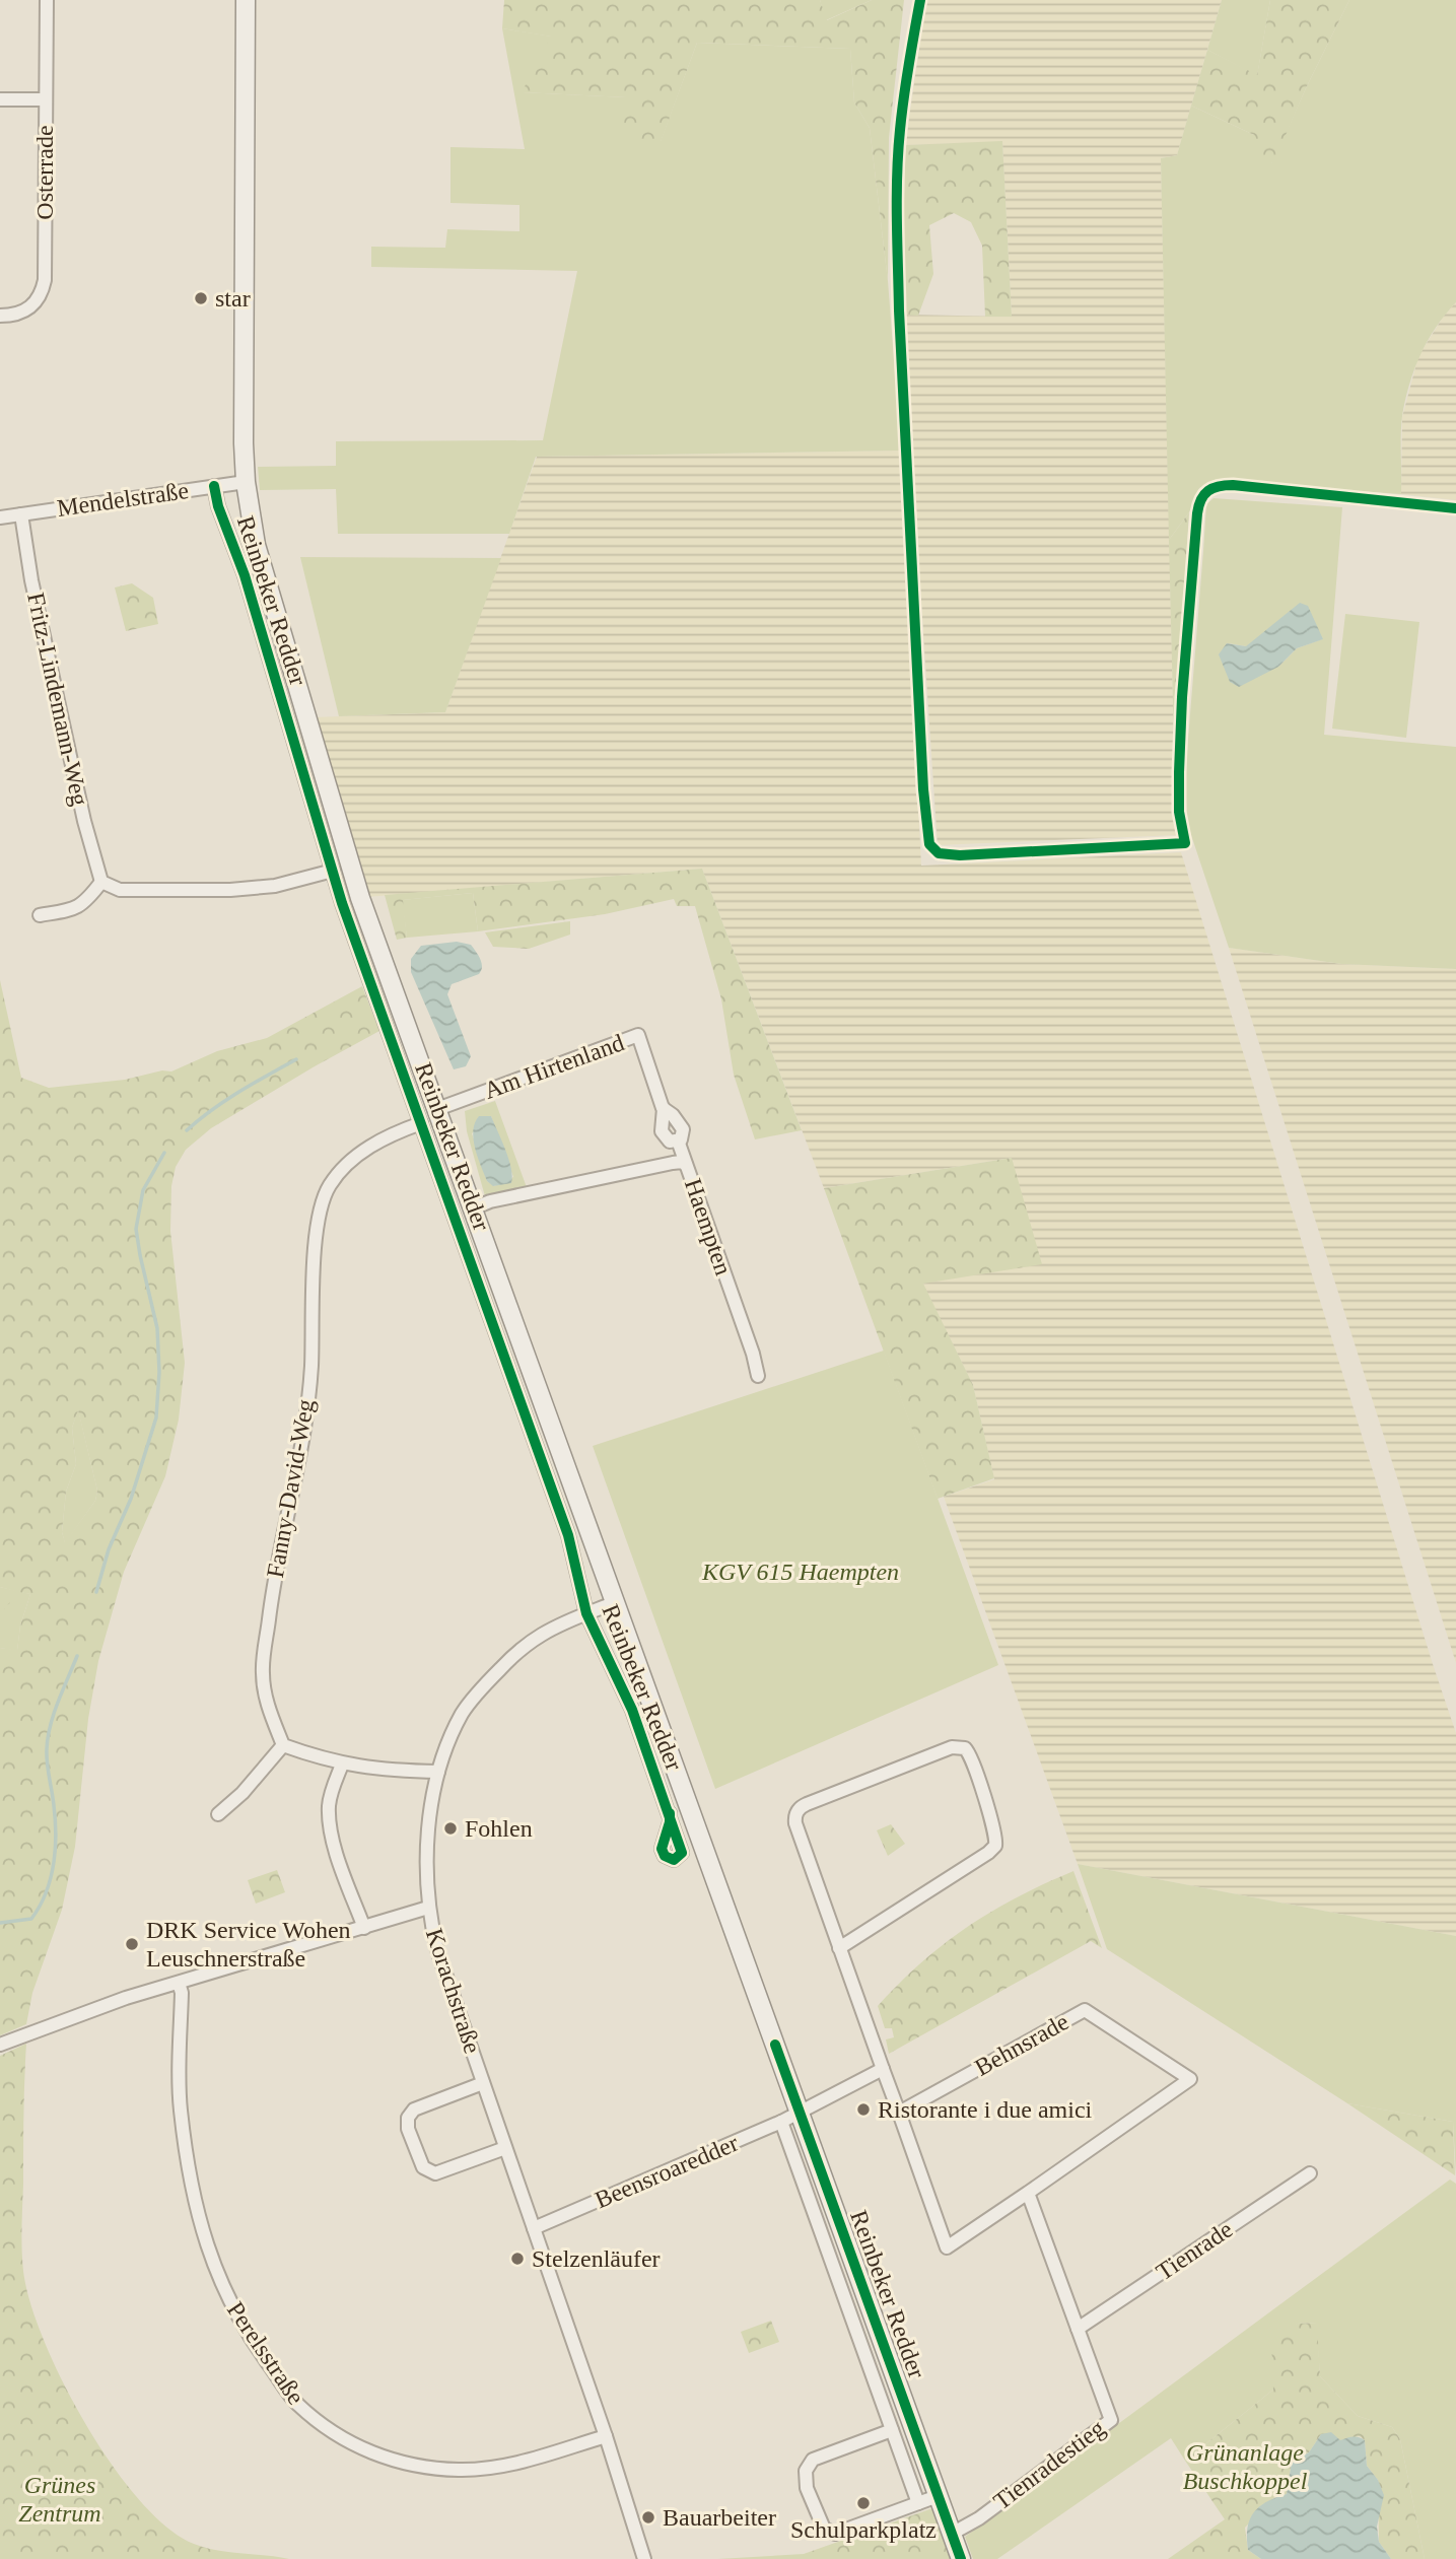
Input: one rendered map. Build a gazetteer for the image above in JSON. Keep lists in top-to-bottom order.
{
  "streets": {
    "main road": ["Reinbeker Redder"],
    "street": [
      "Osterrade",
      "Mendelstraße",
      "Fritz-Lindemann-Weg",
      "Am Hirtenland",
      "Haempten",
      "Fanny-David-Weg",
      "Korachstraße",
      "Behnsrade",
      "Beensroaredder",
      "Tienrade",
      "Perelsstraße",
      "Tienradestieg"
    ]
  },
  "crossings": [
    ["Mendelstraße", "Reinbeker Redder"],
    ["Mendelstraße", "Fritz-Lindemann-Weg"],
    ["Reinbeker Redder", "Am Hirtenland"],
    ["Reinbeker Redder", "Haempten"],
    ["Reinbeker Redder", "Fanny-David-Weg"],
    ["Reinbeker Redder", "Korachstraße"],
    ["Reinbeker Redder", "Beensroaredder"],
    ["Reinbeker Redder", "Tienradestieg"],
    ["Am Hirtenland", "Haempten"],
    ["Korachstraße", "Beensroaredder"],
    ["Korachstraße", "Perelsstraße"],
    ["Behnsrade", "Tienradestieg"],
    ["Tienrade", "Tienradestieg"]
  ],
  "parks": ["KGV 615 Haempten", "Grünanlage Buschkoppel", "Grünes Zentrum"],
  "places": [
    "star",
    "Fohlen",
    "DRK Service Wohen Leuschnerstraße",
    "Ristorante i due amici",
    "Stelzenläufer",
    "Schulparkplatz",
    "Bauarbeiter"
  ]
}
